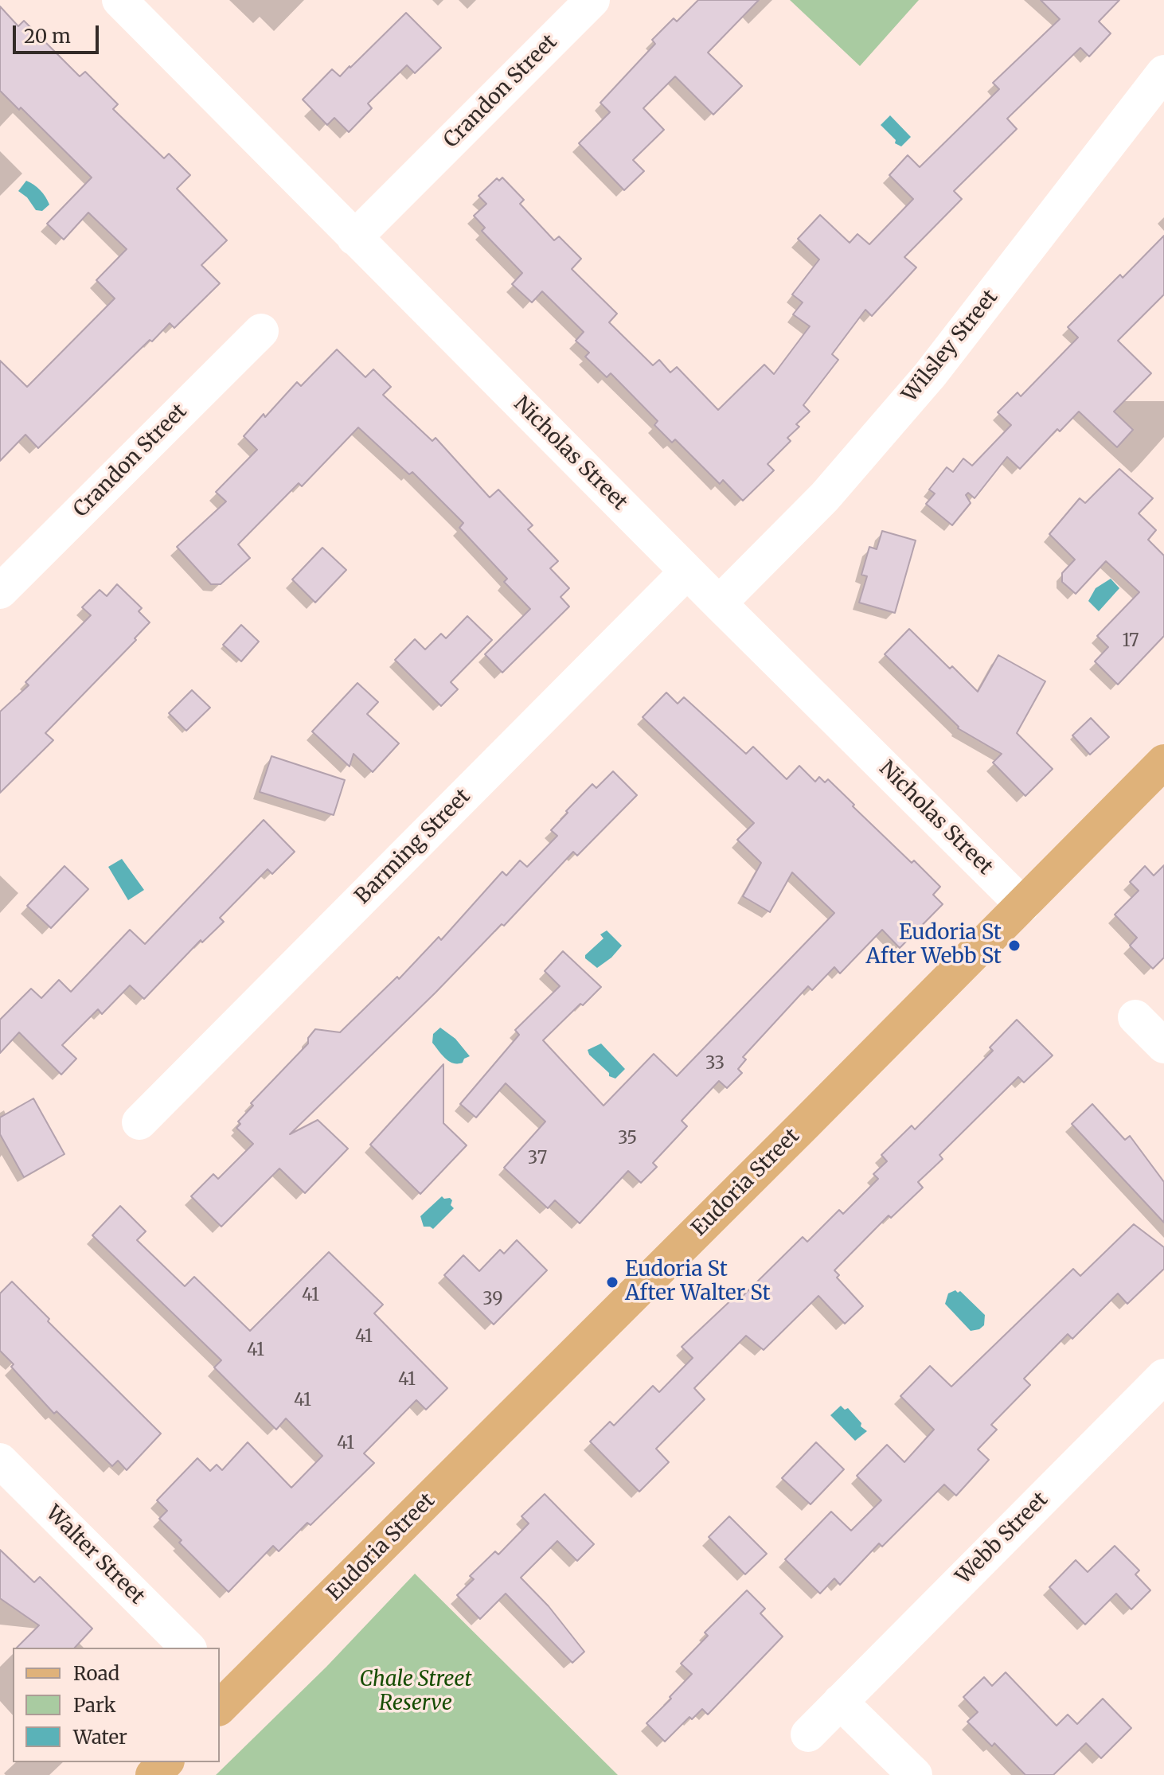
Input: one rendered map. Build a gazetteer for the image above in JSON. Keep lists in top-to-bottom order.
{
  "streets": {
    "main road": ["Eudoria Street"],
    "street": [
      "Crandon Street",
      "Wilsley Street",
      "Nicholas Street",
      "Barming Street",
      "Webb Street",
      "Walter Street"
    ]
  },
  "crossings": [
    ["Crandon Street", "Nicholas Street"],
    ["Wilsley Street", "Nicholas Street"],
    ["Nicholas Street", "Barming Street"],
    ["Nicholas Street", "Eudoria Street"]
  ],
  "parks": ["Chale Street Reserve"],
  "places": ["Eudoria St After Webb St", "Eudoria St After Walter St"],
  "house_numbers": [
    "17",
    "33",
    "35",
    "37",
    "41",
    "39",
    "41",
    "41",
    "41",
    "41",
    "41"
  ],
  "legend": ["Road", "Park", "Water"],
  "scale_bar": "20 m"
}
